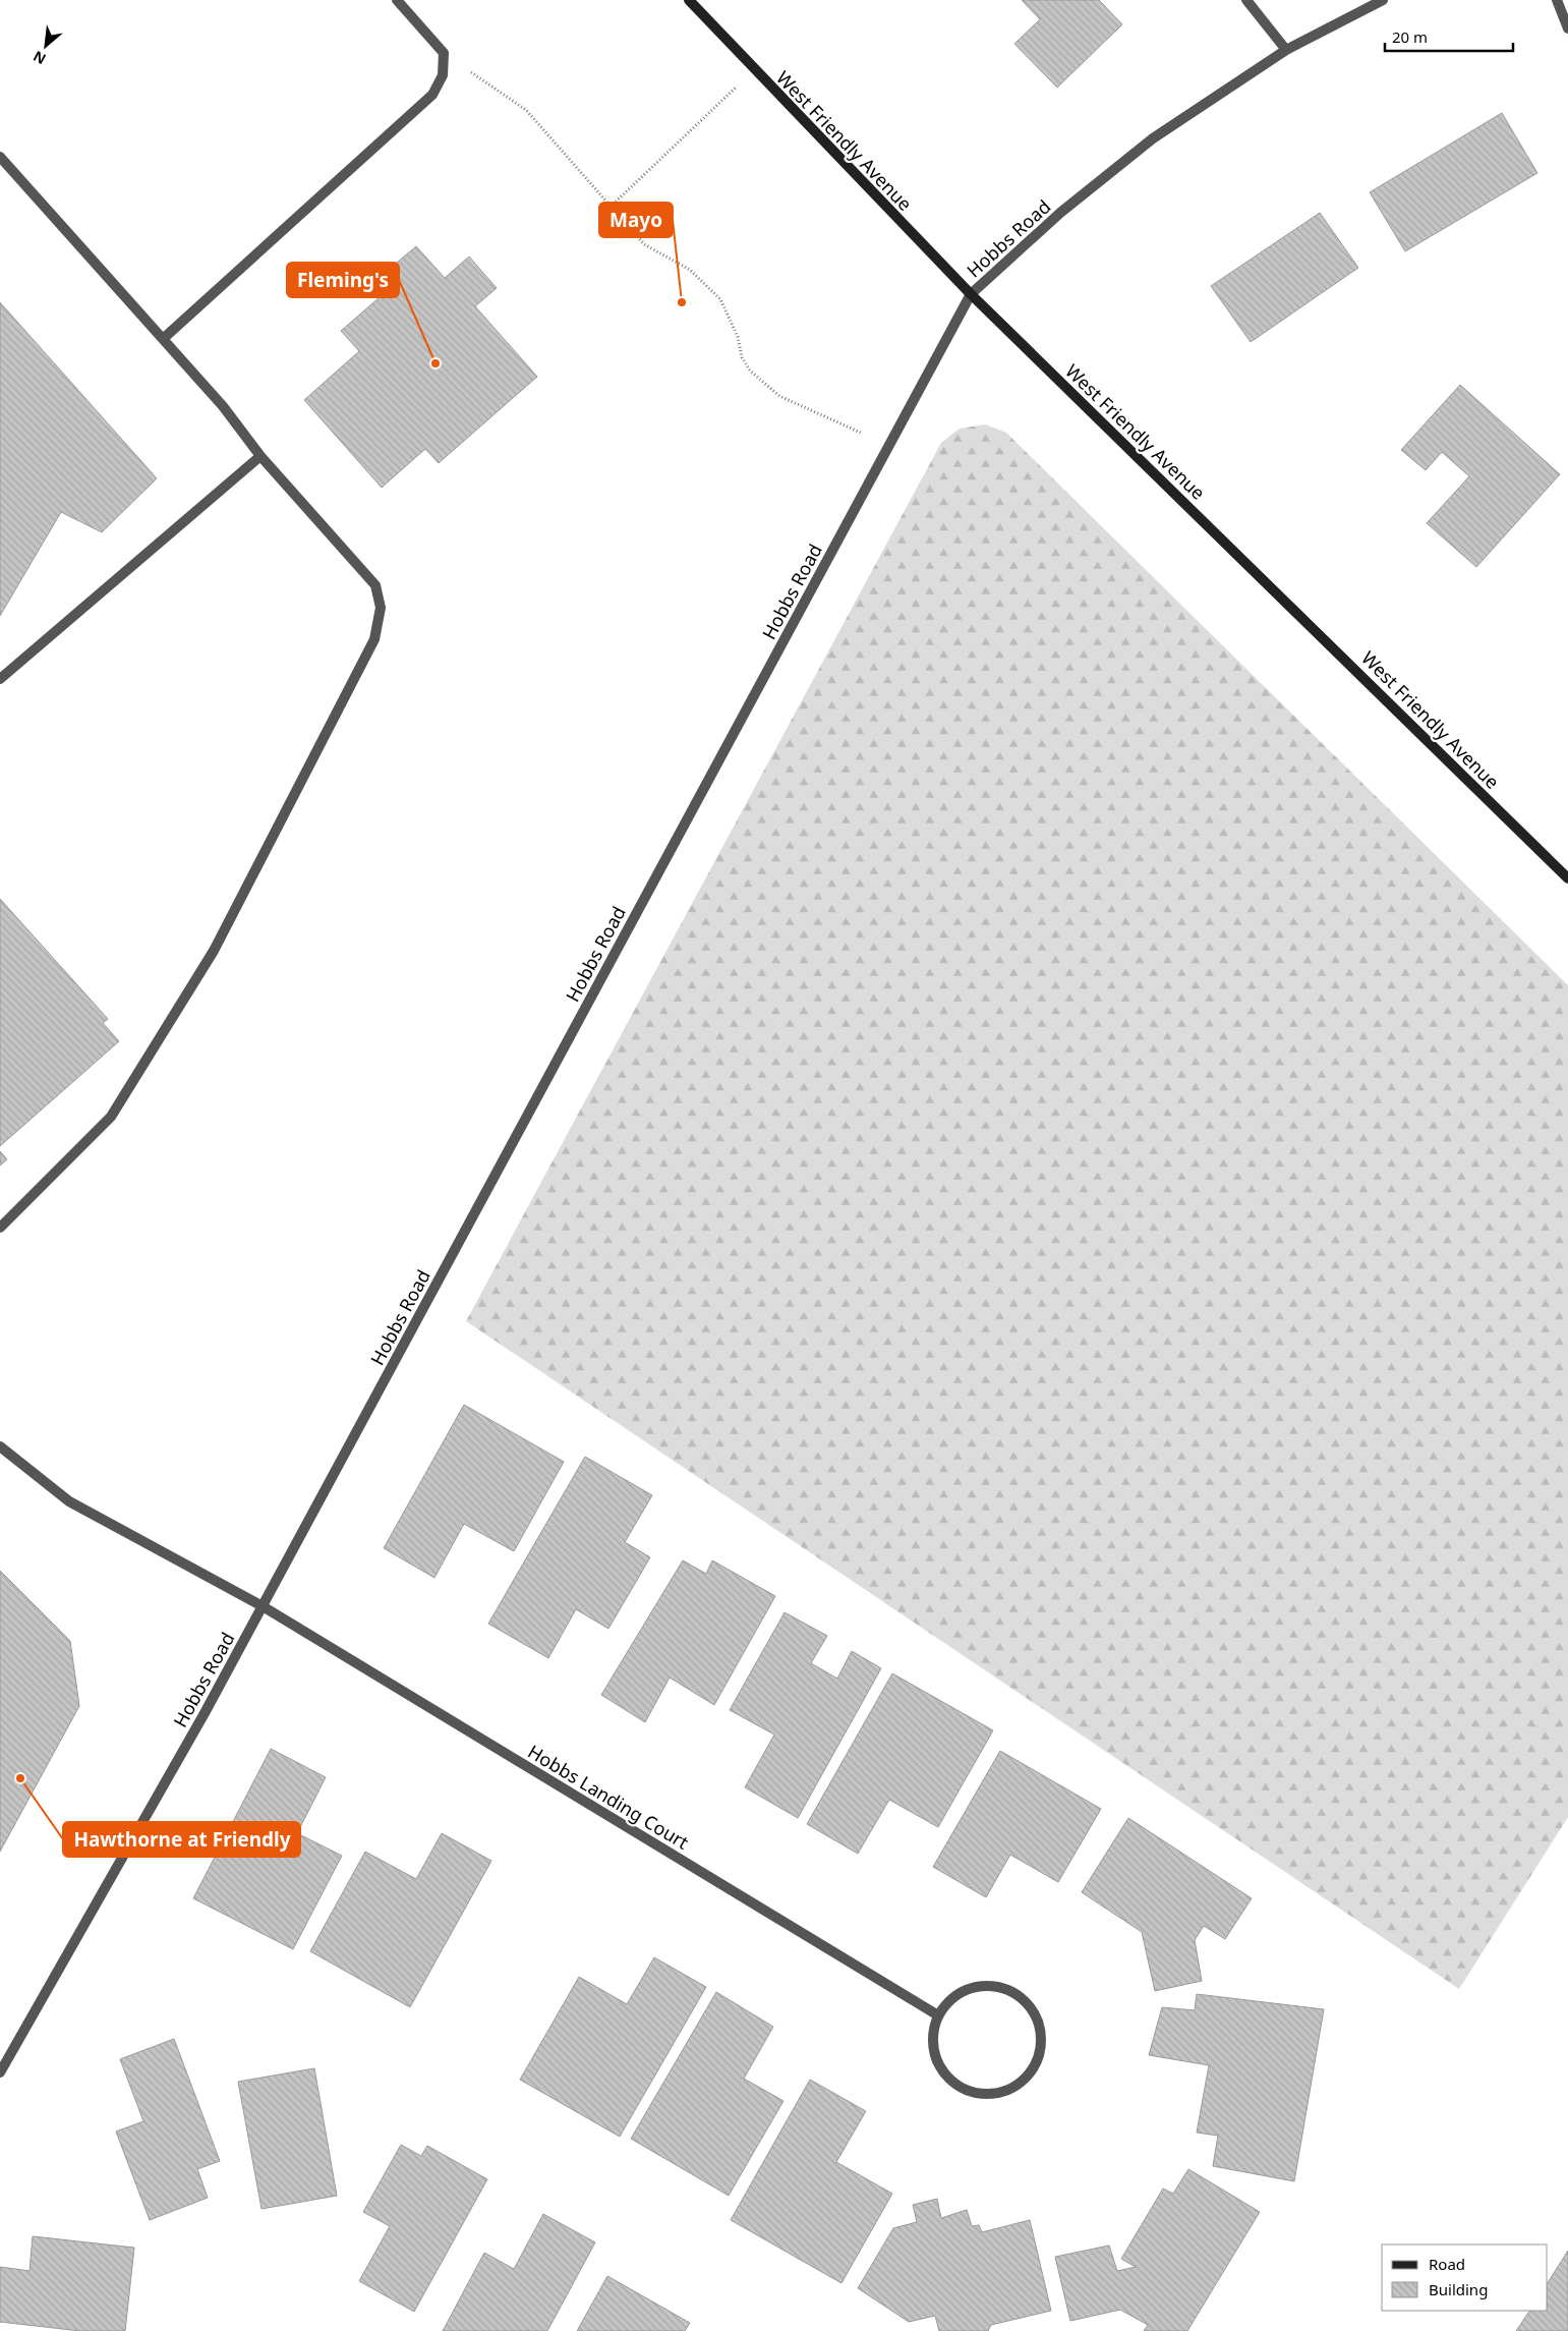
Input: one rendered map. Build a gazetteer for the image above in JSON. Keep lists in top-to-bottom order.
{
  "streets": {
    "main road": ["West Friendly Avenue"],
    "street": ["Hobbs Road", "Hobbs Landing Court"]
  },
  "crossings": [
    ["West Friendly Avenue", "Hobbs Road"],
    ["Hobbs Road", "Hobbs Landing Court"]
  ],
  "places": ["Mayo", "Fleming's", "Hawthorne at Friendly"],
  "legend": ["Road", "Building"],
  "scale_bar": "20 m",
  "north": "bottom left"
}
